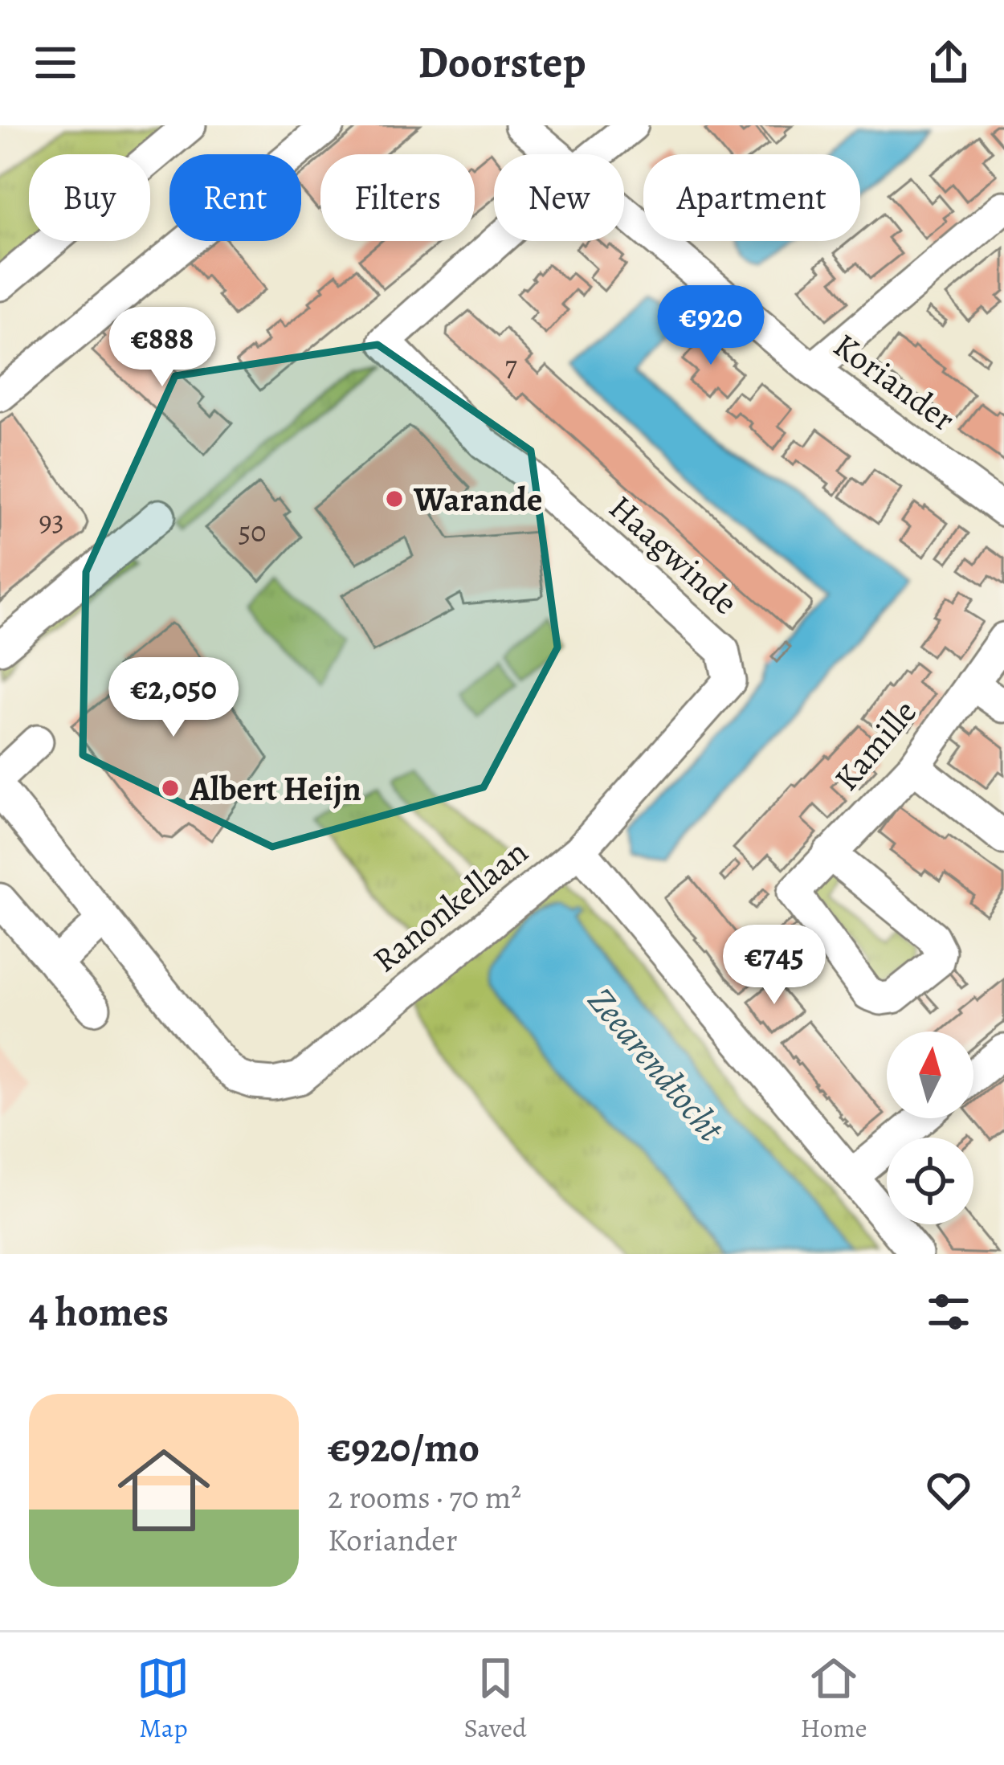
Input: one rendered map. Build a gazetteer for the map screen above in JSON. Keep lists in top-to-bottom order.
{
  "streets": {
    "street": [
      "Koriander",
      "Haagwinde",
      "Kamille",
      "Ranonkellaan"
    ]
  },
  "crossings": [
    ["Haagwinde", "Ranonkellaan"]
  ],
  "water": ["Zeearendtocht"],
  "places": ["Warande", "Albert Heijn"],
  "house_numbers": ["7", "93", "50"],
  "north": "top",
  "page": {
    "header": "Doorstep",
    "chip": [
      "Buy",
      "Rent",
      "Filters",
      "New",
      "Apartment"
    ],
    "price": [
      "€920",
      "€888",
      "€2,050",
      "€745"
    ],
    "heading": "4 homes",
    "list": [
      {
        "name": "€920/mo",
        "note": "2 rooms · 70 m² · Koriander"
      }
    ],
    "tabs": ["Map", "Saved", "Home"]
  }
}
